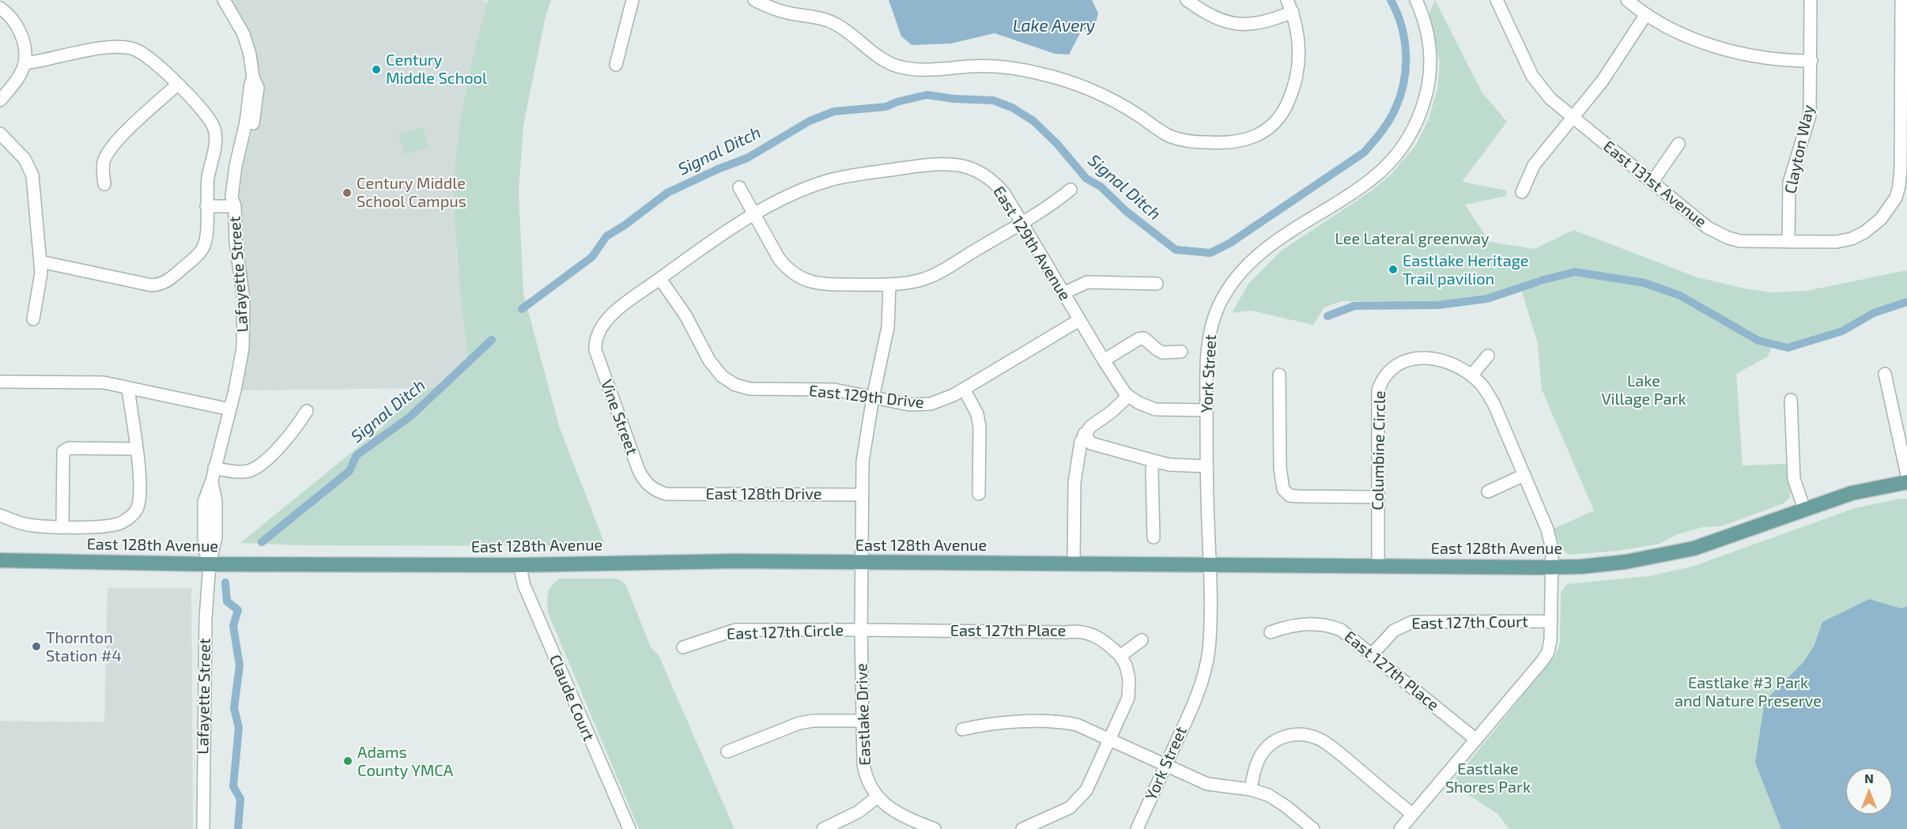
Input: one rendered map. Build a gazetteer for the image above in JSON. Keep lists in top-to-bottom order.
{
  "streets": {
    "main road": ["East 128th Avenue"],
    "street": [
      "Clayton Way",
      "East 131st Avenue",
      "East 129th Avenue",
      "Lafayette Street",
      "York Street",
      "East 129th Drive",
      "Vine Street",
      "Columbine Circle",
      "East 128th Drive",
      "East 127th Court",
      "East 127th Place",
      "East 127th Circle",
      "Claude Court",
      "Eastlake Drive"
    ]
  },
  "crossings": [
    ["Clayton Way", "East 131st Avenue"],
    ["East 129th Avenue", "York Street"],
    ["East 129th Avenue", "East 129th Drive"],
    ["East 129th Avenue", "Vine Street"],
    ["Lafayette Street", "East 128th Avenue"],
    ["York Street", "East 128th Avenue"],
    ["East 129th Drive", "Eastlake Drive"],
    ["Vine Street", "East 128th Drive"],
    ["Columbine Circle", "East 128th Avenue"],
    ["Columbine Circle", "East 127th Court"],
    ["Columbine Circle", "East 127th Place"],
    ["East 128th Drive", "Eastlake Drive"],
    ["East 128th Avenue", "Claude Court"],
    ["East 128th Avenue", "Eastlake Drive"],
    ["East 127th Court", "East 127th Place"],
    ["East 127th Place", "East 127th Circle"],
    ["East 127th Place", "Eastlake Drive"],
    ["East 127th Circle", "Eastlake Drive"]
  ],
  "water": ["Lake Avery", "Signal Ditch"],
  "parks": [
    "Lee Lateral greenway",
    "Lake Village Park",
    "Eastlake #3 Park and Nature Preserve",
    "Eastlake Shores Park"
  ],
  "places": [
    "Century Middle School",
    "Century Middle School Campus",
    "Eastlake Heritage Trail pavilion",
    "Thornton Station #4",
    "Adams County YMCA"
  ],
  "north": "top"
}
